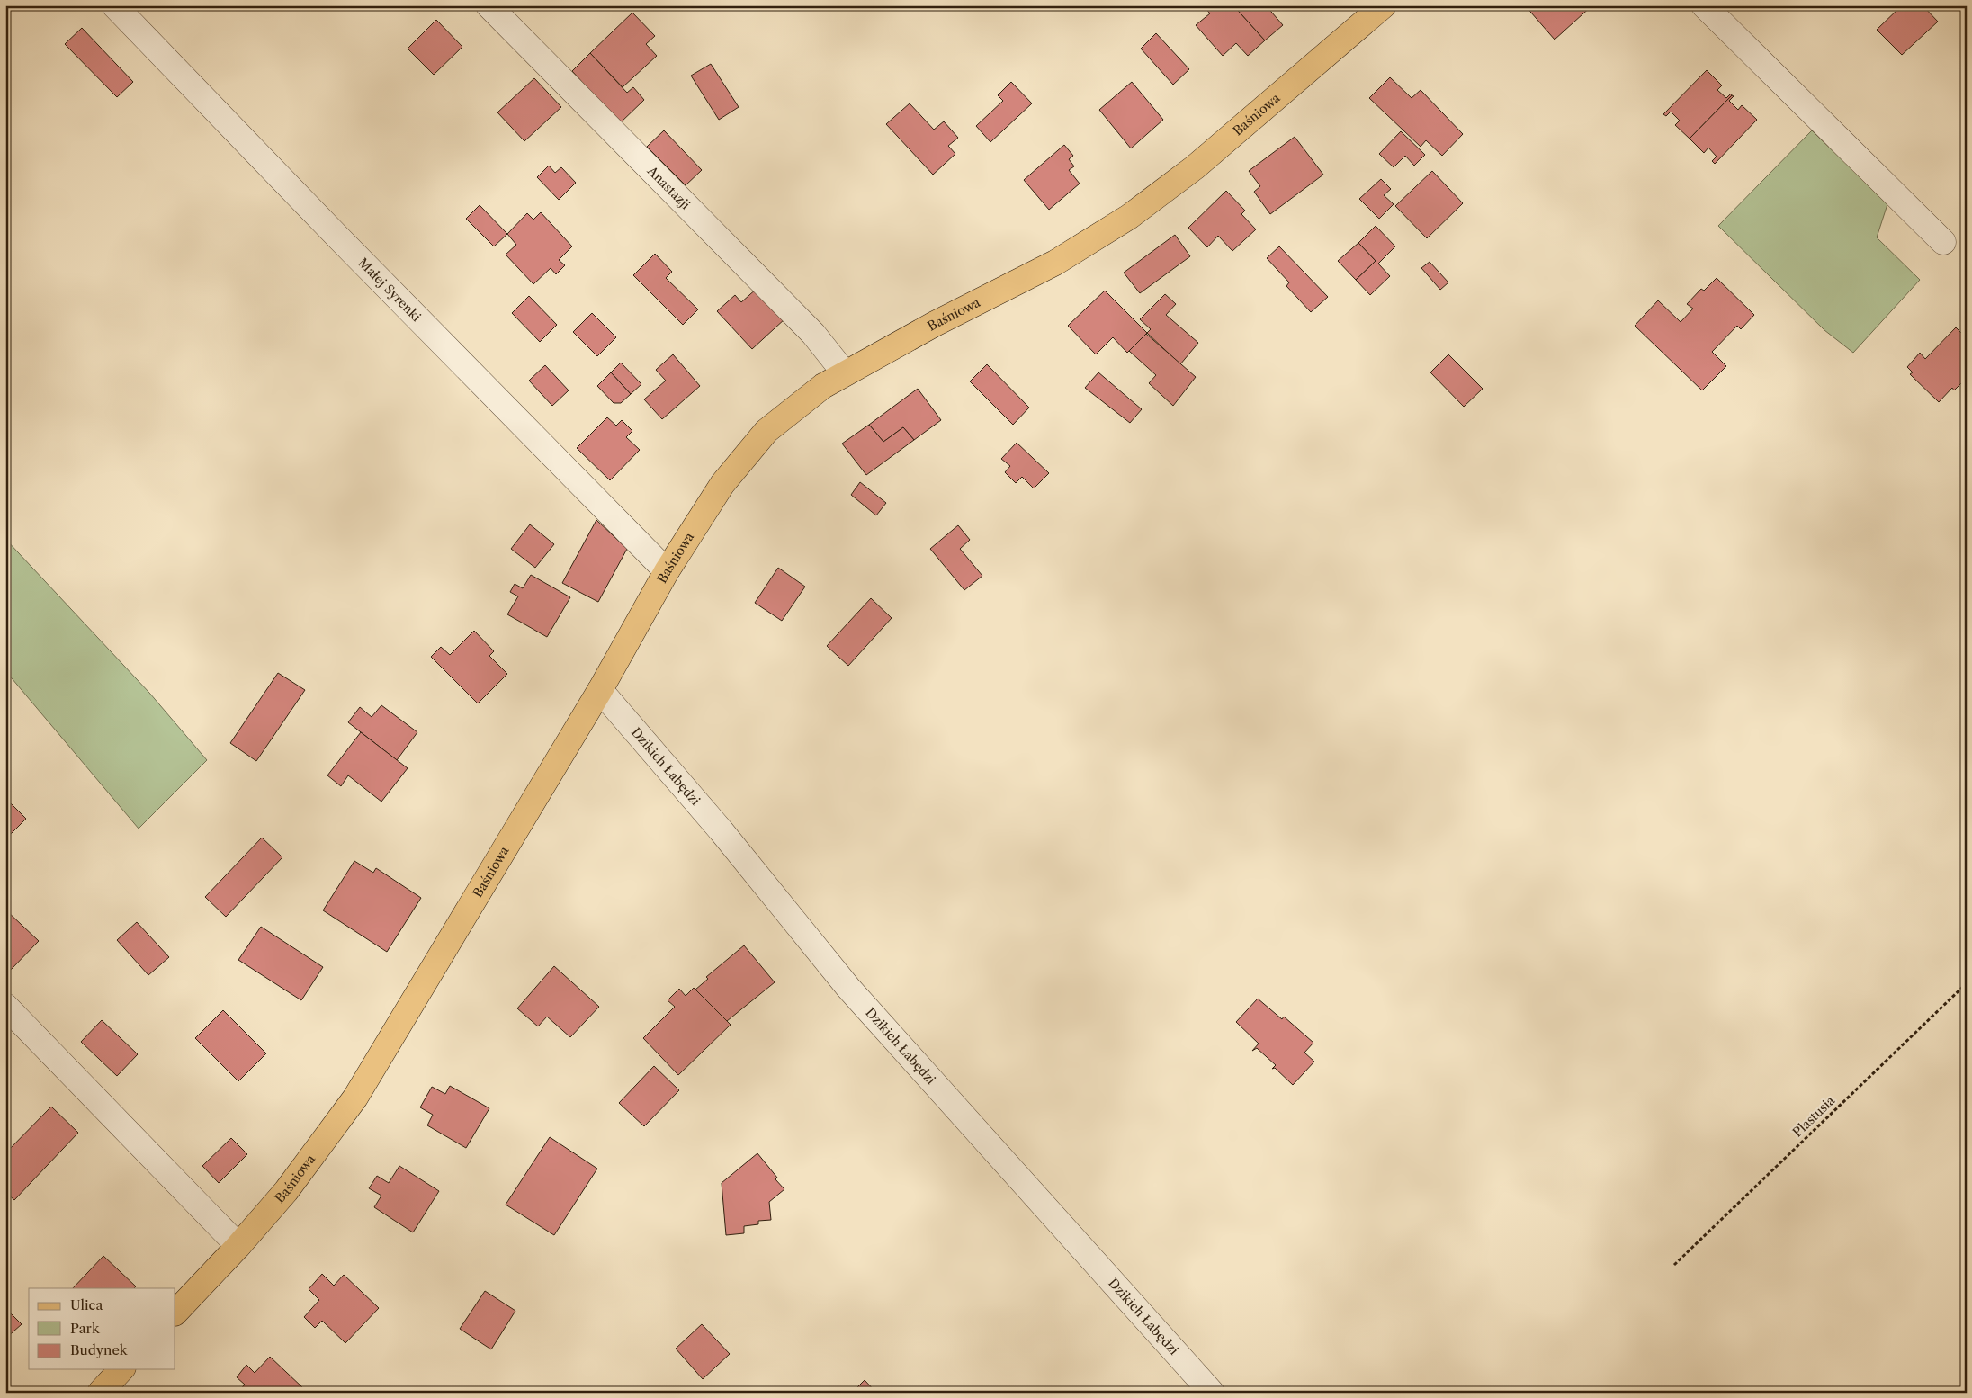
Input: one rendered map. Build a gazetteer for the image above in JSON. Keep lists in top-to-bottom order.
{
  "streets": {
    "main road": ["Baśniowa"],
    "street": ["Anastazji", "Małej Syrenki", "Dzikich Łabędzi"],
    "path": ["Plastusia"]
  },
  "crossings": [
    ["Baśniowa", "Anastazji"],
    ["Baśniowa", "Małej Syrenki"],
    ["Baśniowa", "Dzikich Łabędzi"]
  ],
  "legend": ["Ulica", "Park", "Budynek"]
}
